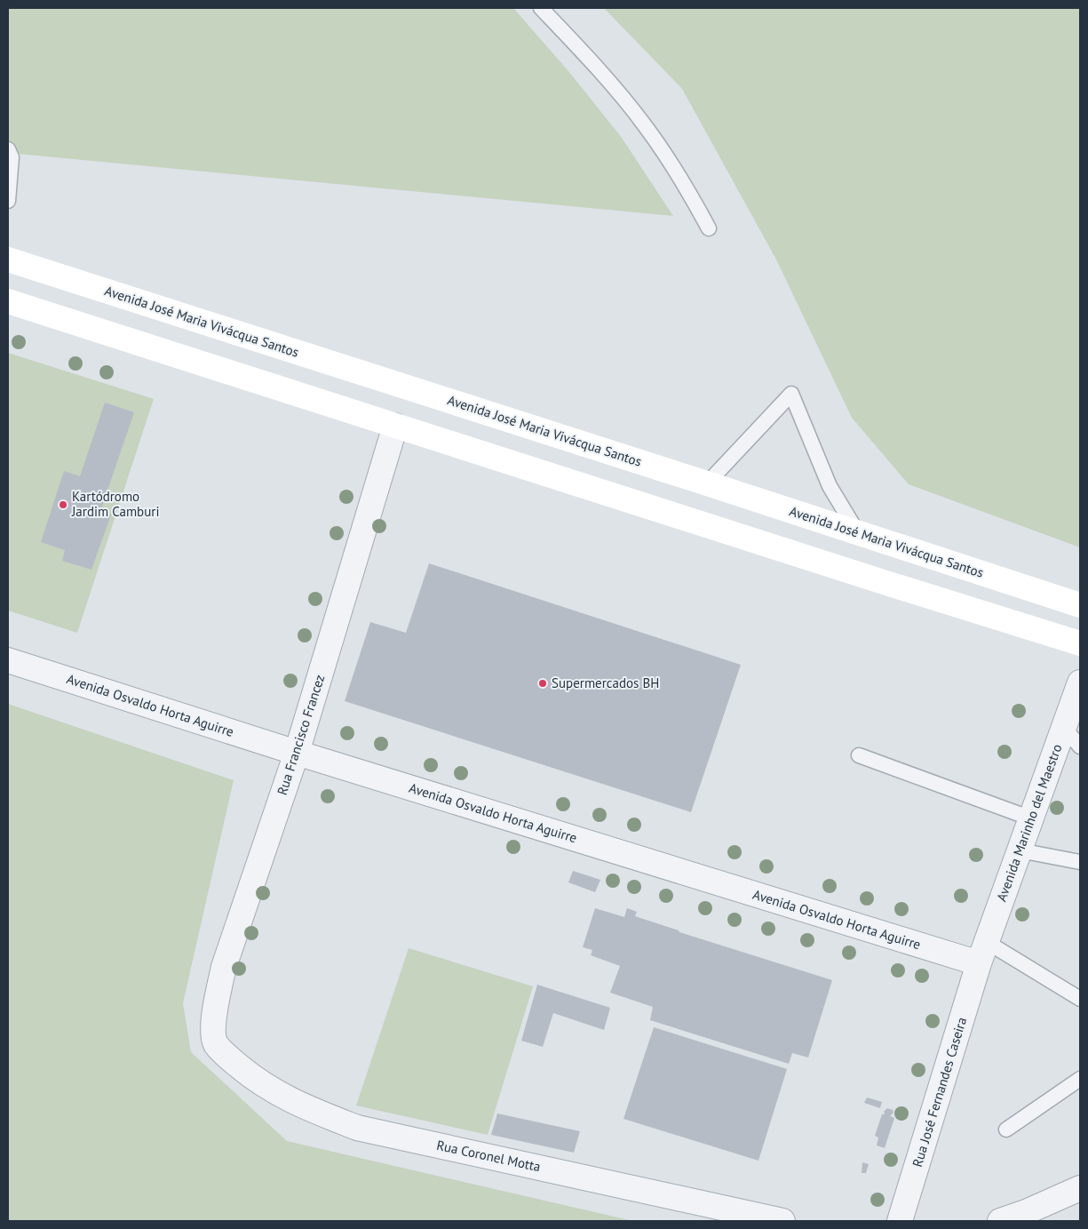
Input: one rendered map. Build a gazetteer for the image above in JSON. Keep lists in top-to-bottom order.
{
  "streets": {
    "main road": ["Avenida José Maria Vivácqua Santos"],
    "street": [
      "Avenida Osvaldo Horta Aguirre",
      "Rua Francisco Francez",
      "Avenida Marinho del Maestro",
      "Rua José Fernandes Caseira",
      "Rua Coronel Motta"
    ]
  },
  "crossings": [
    ["Avenida Osvaldo Horta Aguirre", "Rua Francisco Francez"],
    ["Avenida Osvaldo Horta Aguirre", "Avenida Marinho del Maestro"],
    ["Avenida Osvaldo Horta Aguirre", "Rua José Fernandes Caseira"],
    ["Rua Francisco Francez", "Rua Coronel Motta"],
    ["Avenida Marinho del Maestro", "Rua José Fernandes Caseira"]
  ],
  "places": ["Kartódromo Jardim Camburi", "Supermercados BH"]
}
